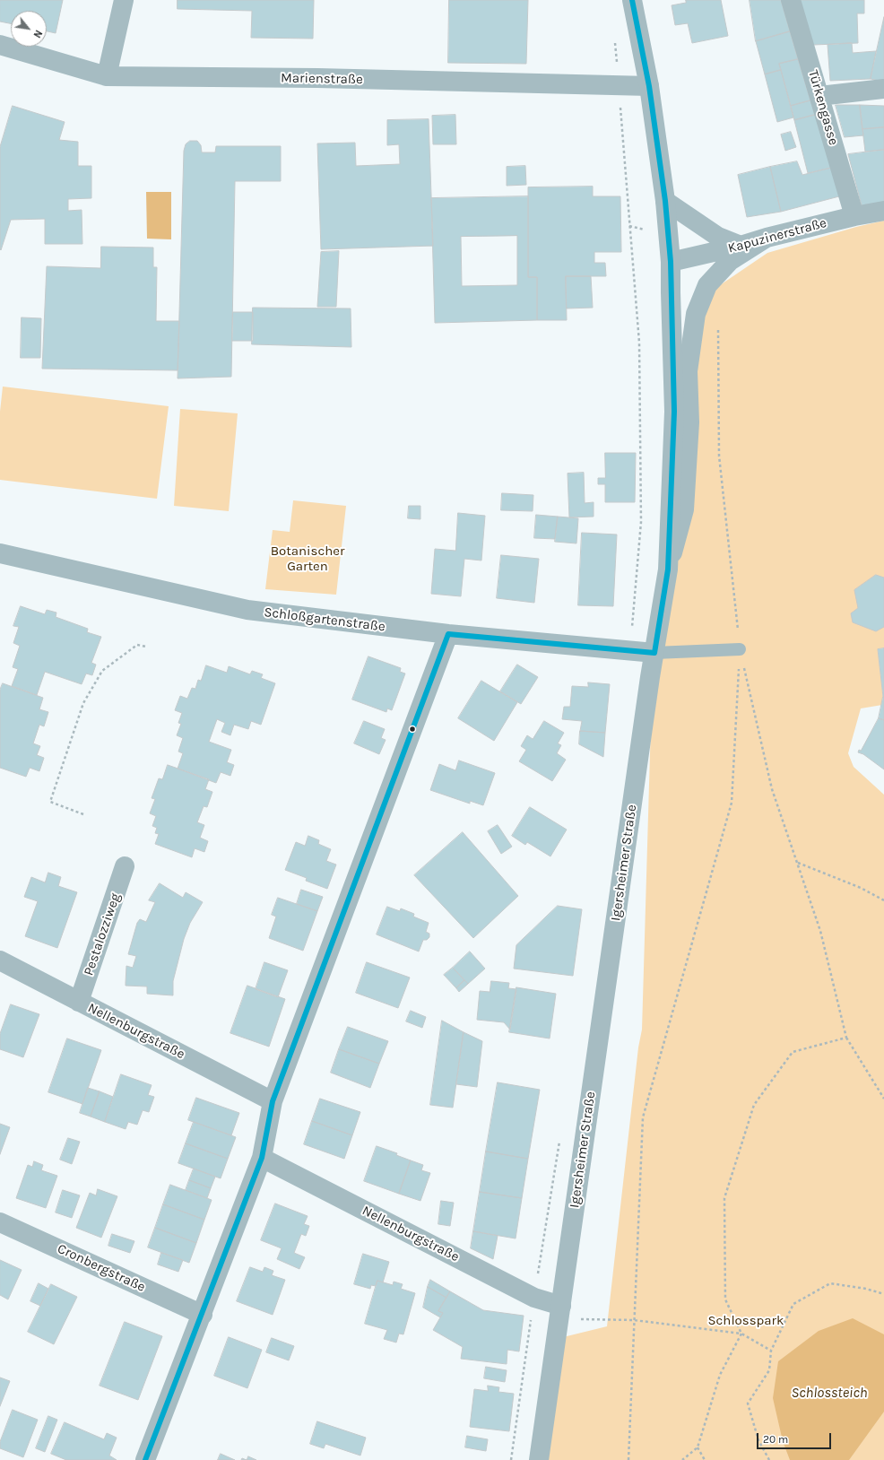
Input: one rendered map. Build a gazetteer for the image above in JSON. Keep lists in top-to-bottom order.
{
  "streets": {
    "street": [
      "Marienstraße",
      "Türkengasse",
      "Kapuzinerstraße",
      "Schloßgartenstraße",
      "Igersheimer Straße",
      "Pestalozziweg",
      "Nellenburgstraße",
      "Cronbergstraße"
    ]
  },
  "crossings": [
    ["Marienstraße", "Igersheimer Straße"],
    ["Türkengasse", "Kapuzinerstraße"],
    ["Kapuzinerstraße", "Igersheimer Straße"],
    ["Schloßgartenstraße", "Igersheimer Straße"],
    ["Igersheimer Straße", "Nellenburgstraße"],
    ["Pestalozziweg", "Nellenburgstraße"]
  ],
  "water": ["Schlossteich"],
  "parks": ["Botanischer Garten", "Schlosspark"],
  "scale_bar": "20 m",
  "north": "bottom right"
}
